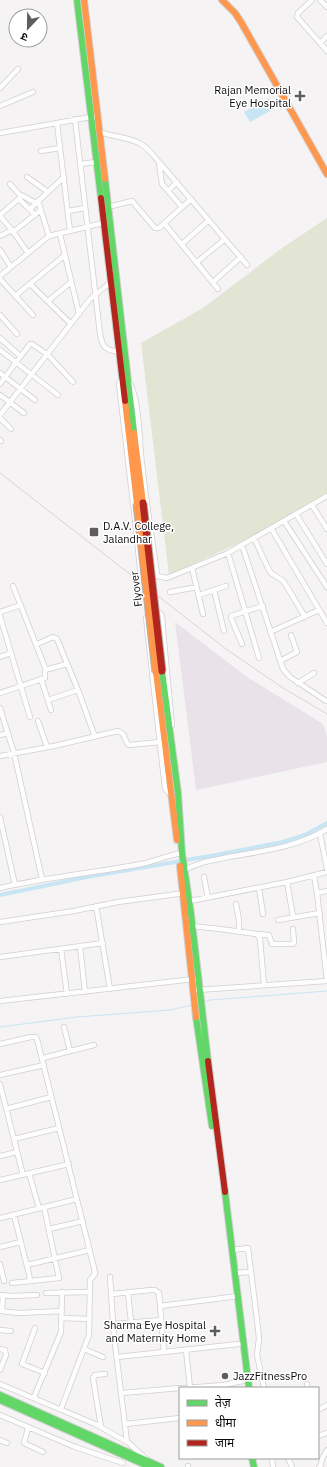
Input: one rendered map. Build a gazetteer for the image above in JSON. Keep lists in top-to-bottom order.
{
  "streets": {
    "main road": ["Flyover"]
  },
  "places": {
    "health": ["Rajan Memorial Eye Hospital", "Sharma Eye Hospital and Maternity Home"],
    "transit": ["D.A.V. College, Jalandhar"],
    "other": ["JazzFitnessPro"]
  },
  "legend": ["तेज़", "धीमा", "जाम"],
  "north": "bottom"
}
